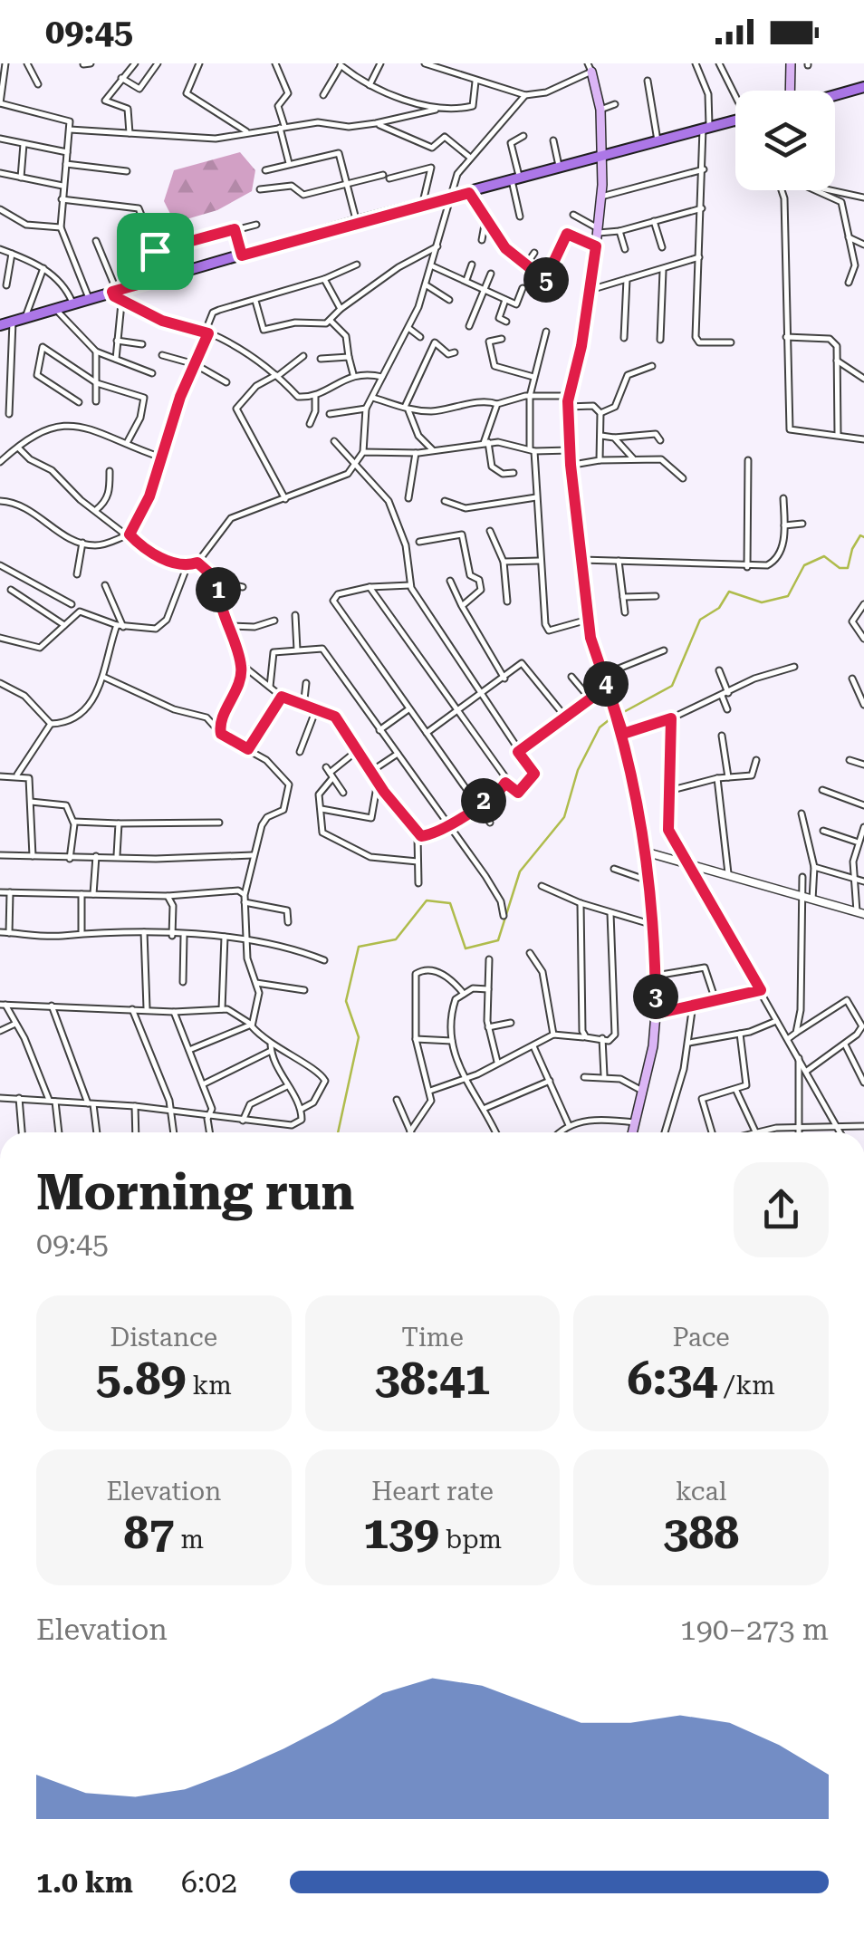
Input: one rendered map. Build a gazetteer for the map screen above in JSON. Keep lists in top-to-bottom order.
{
  "page": {
    "status": "09:45",
    "pins": [
      "5",
      "1",
      "4",
      "2",
      "3"
    ],
    "heading": ["Morning run", "09:45"],
    "stats": [
      ["Distance", "5.89 km"],
      ["Time", "38:41"],
      ["Pace", "6:34 /km"],
      ["Elevation", "87 m"],
      ["Heart rate", "139 bpm"],
      ["kcal", "388"]
    ],
    "chart": ["Elevation", "190–273 m"],
    "list": [
      {
        "name": "1.0 km",
        "note": "6:02"
      }
    ]
  }
}
